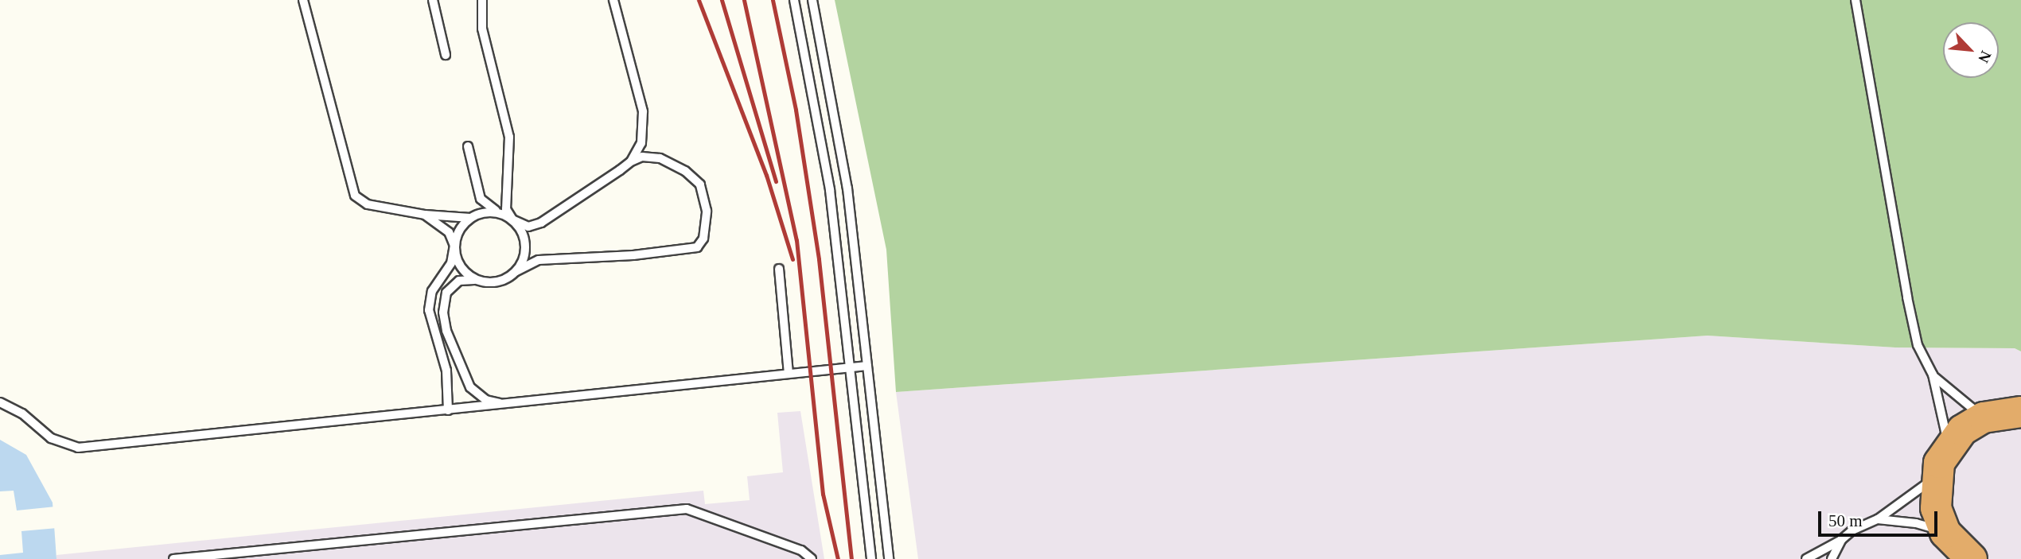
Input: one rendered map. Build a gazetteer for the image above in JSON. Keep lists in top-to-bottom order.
{
  "scale_bar": "50 m",
  "north": "bottom right"
}
